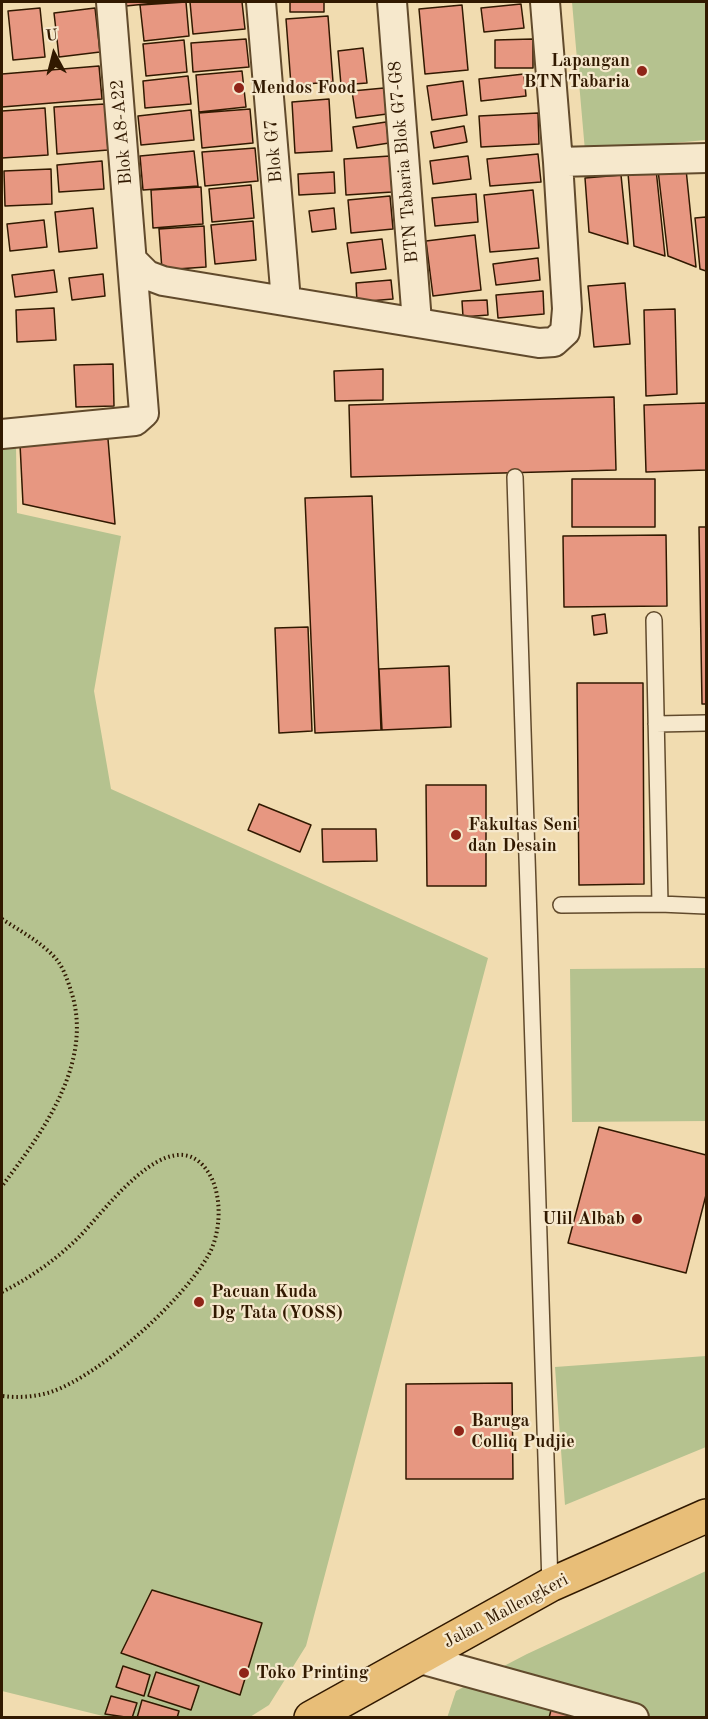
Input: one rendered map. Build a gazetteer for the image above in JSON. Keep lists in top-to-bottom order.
{
  "streets": {
    "main road": ["Jalan Mallengkeri"],
    "street": ["Blok A8-A22", "Blok G7", "BTN Tabaria Blok G7-G8"]
  },
  "places": [
    "Lapangan BTN Tabaria",
    "Mendos Food",
    "Fakultas Seni dan Desain",
    "Ulil Albab",
    "Pacuan Kuda Dg Tata (YOSS)",
    "Baruga Colliq Pudjie",
    "Toko Printing"
  ],
  "north": "top"
}
